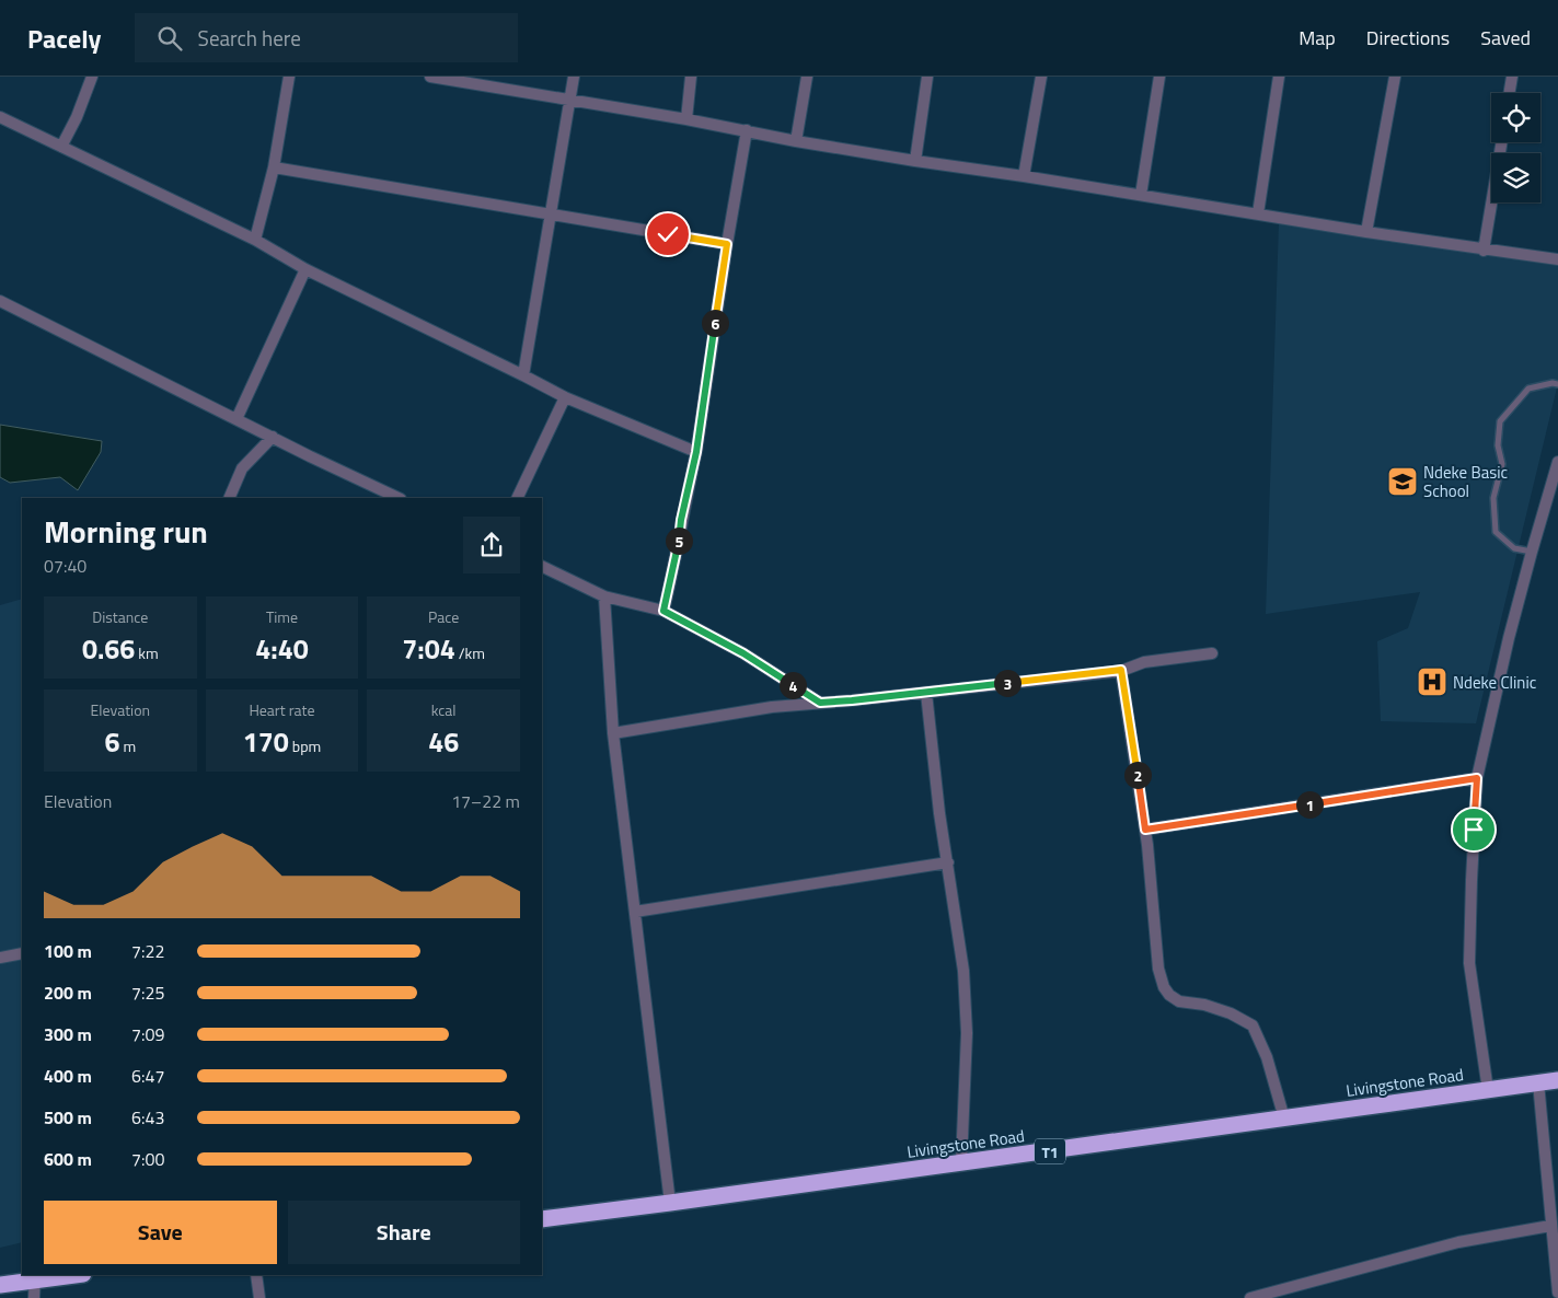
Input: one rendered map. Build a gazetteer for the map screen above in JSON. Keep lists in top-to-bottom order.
{
  "streets": {
    "highway": ["Livingstone Road", "T1"]
  },
  "places": {
    "school or university": ["Ndeke Basic School"],
    "hospital": ["Ndeke Clinic"]
  },
  "page": {
    "header": "Pacely",
    "search": "Search here",
    "nav": ["Map", "Directions", "Saved"],
    "pins": [
      "6",
      "5",
      "3",
      "4",
      "2",
      "1"
    ],
    "heading": ["Morning run", "07:40"],
    "stats": [
      ["Distance", "0.66 km"],
      ["Time", "4:40"],
      ["Pace", "7:04 /km"],
      ["Elevation", "6 m"],
      ["Heart rate", "170 bpm"],
      ["kcal", "46"]
    ],
    "chart": ["Elevation", "17–22 m"],
    "list": [
      {
        "name": "100 m",
        "note": "7:22"
      },
      {
        "name": "200 m",
        "note": "7:25"
      },
      {
        "name": "300 m",
        "note": "7:09"
      },
      {
        "name": "400 m",
        "note": "6:47"
      },
      {
        "name": "500 m",
        "note": "6:43"
      },
      {
        "name": "600 m",
        "note": "7:00"
      }
    ],
    "buttons": ["Save", "Share"]
  }
}
